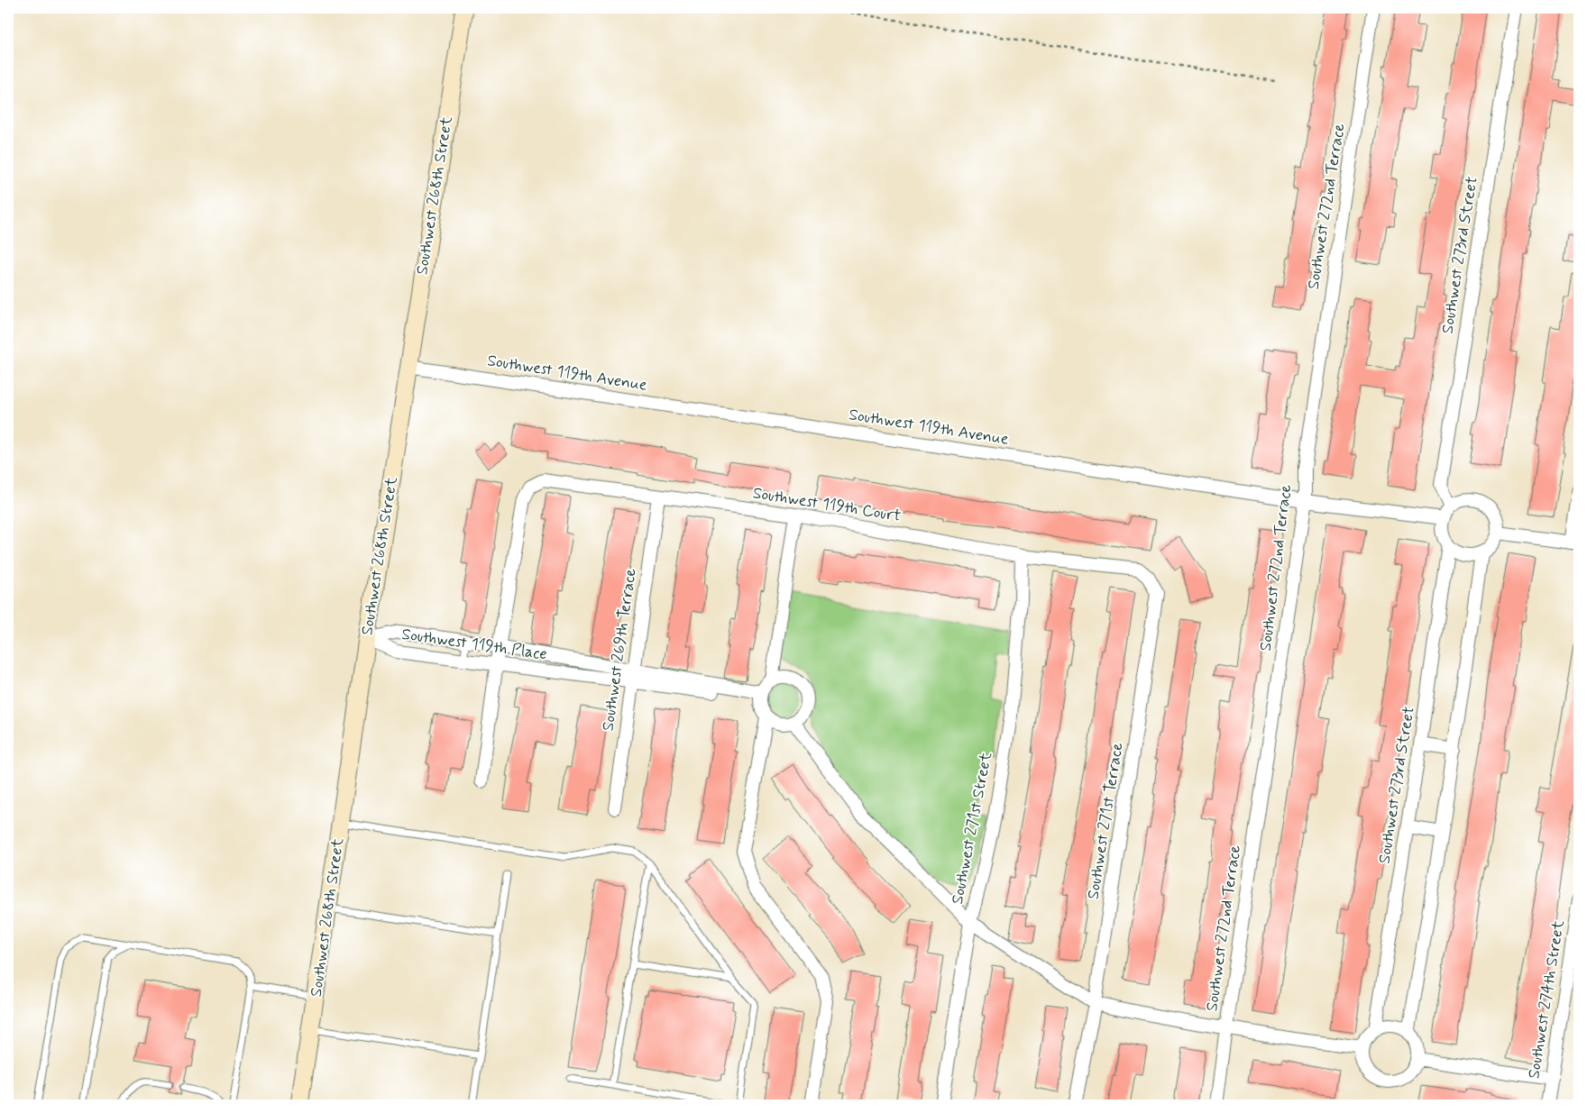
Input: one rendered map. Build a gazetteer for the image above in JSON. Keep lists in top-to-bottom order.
{
  "streets": {
    "main road": ["Southwest 268th Street"],
    "street": [
      "Southwest 272nd Terrace",
      "Southwest 273rd Street",
      "Southwest 119th Avenue",
      "Southwest 119th Court",
      "Southwest 119th Place",
      "Southwest 269th Terrace",
      "Southwest 271st Terrace",
      "Southwest 271st Street",
      "Southwest 274th Street"
    ]
  },
  "crossings": [
    ["Southwest 268th Street", "Southwest 119th Avenue"],
    ["Southwest 268th Street", "Southwest 119th Place"],
    ["Southwest 272nd Terrace", "Southwest 119th Avenue"],
    ["Southwest 273rd Street", "Southwest 119th Avenue"],
    ["Southwest 119th Court", "Southwest 119th Place"],
    ["Southwest 119th Court", "Southwest 269th Terrace"],
    ["Southwest 119th Court", "Southwest 271st Terrace"],
    ["Southwest 119th Court", "Southwest 271st Street"],
    ["Southwest 119th Place", "Southwest 269th Terrace"]
  ]
}
